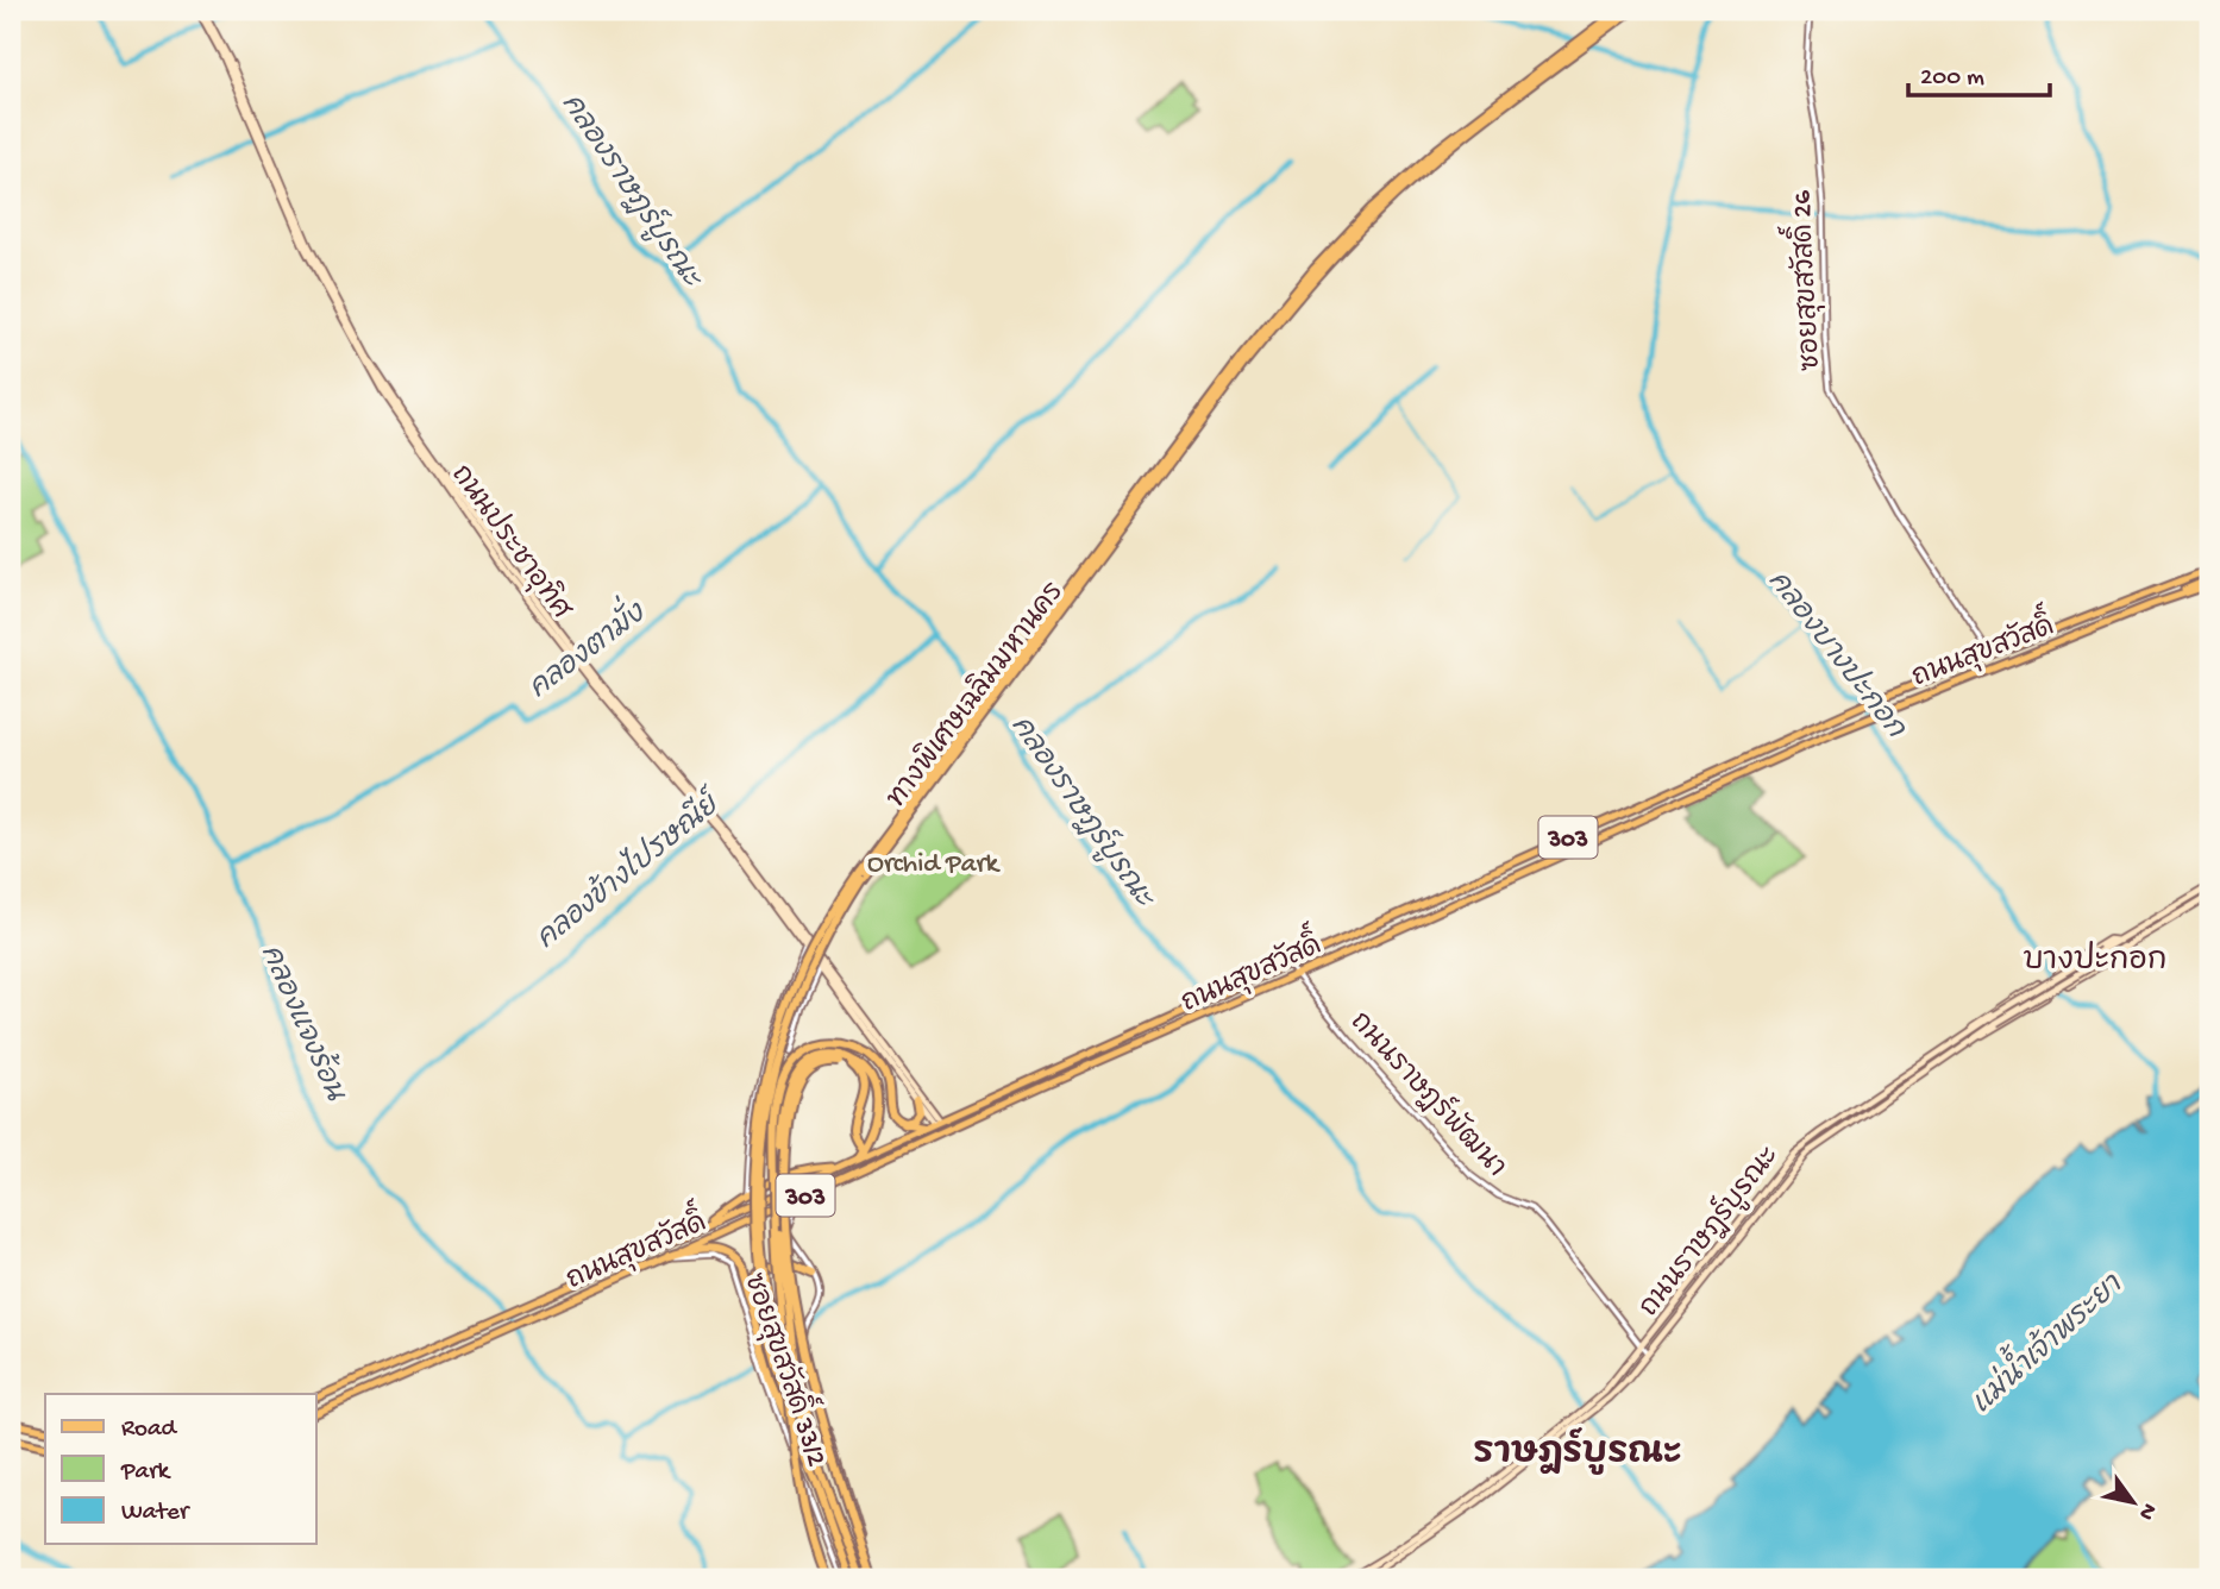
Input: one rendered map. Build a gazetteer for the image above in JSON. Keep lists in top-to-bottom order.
{
  "streets": {
    "highway": ["ทางพิเศษเฉลิมมหานคร"],
    "main road": [
      "ถนนประชาอุทิศ",
      "ถนนสุขสวัสดิ์",
      "303",
      "ถนนราษฎร์บูรณะ"
    ],
    "street": ["ซอยสุขสวัสดิ์ 26", "ถนนราษฎร์พัฒนา", "ซอยสุขสวัสดิ์ 33/2"]
  },
  "crossings": [
    ["ซอยสุขสวัสดิ์ 26", "ถนนสุขสวัสดิ์"],
    ["ถนนประชาอุทิศ", "ถนนสุขสวัสดิ์"],
    ["ถนนสุขสวัสดิ์", "ถนนราษฎร์พัฒนา"],
    ["ถนนสุขสวัสดิ์", "ซอยสุขสวัสดิ์ 33/2"],
    ["ถนนราษฎร์พัฒนา", "ถนนราษฎร์บูรณะ"]
  ],
  "districts": ["บางปะกอก", "ราษฎร์บูรณะ"],
  "water": [
    "คลองราษฎร์บูรณะ",
    "คลองตามั่ง",
    "คลองบางปะกอก",
    "คลองข้างไปรษณีย์",
    "คลองแจงร้อน",
    "แม่น้ำเจ้าพระยา"
  ],
  "parks": ["Orchid Park"],
  "legend": ["Road", "Park", "Water"],
  "scale_bar": "200 m",
  "north": "bottom right"
}
